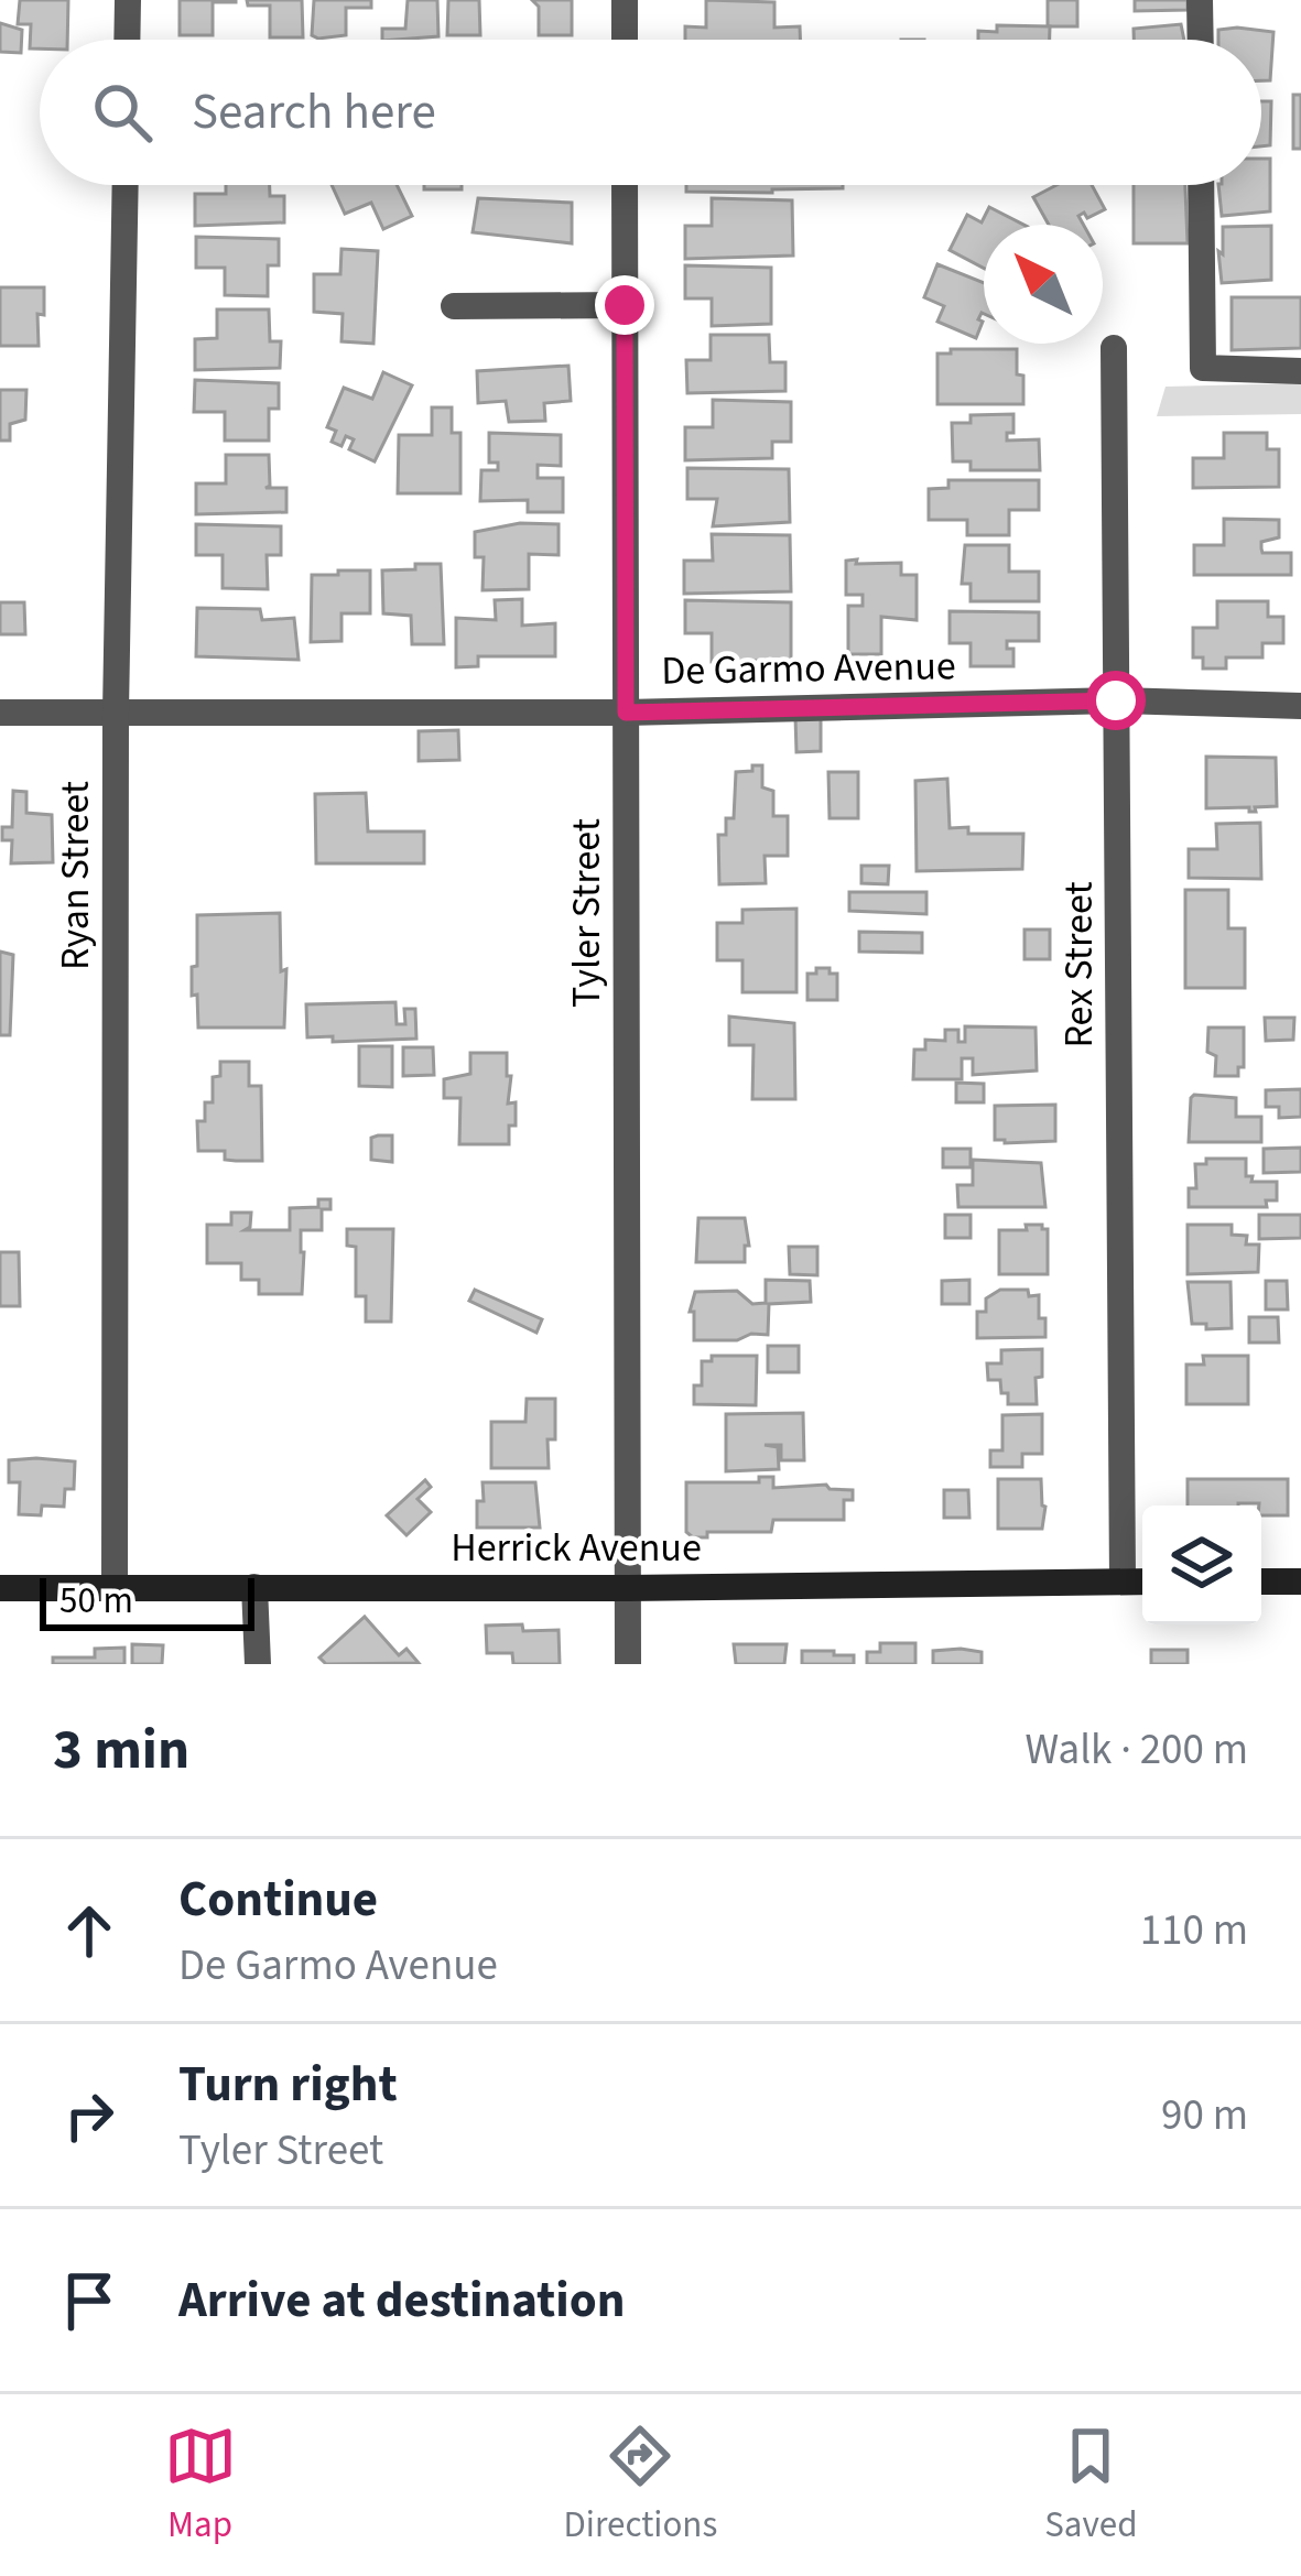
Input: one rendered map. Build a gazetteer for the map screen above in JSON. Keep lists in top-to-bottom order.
{
  "streets": {
    "street": [
      "De Garmo Avenue",
      "Ryan Street",
      "Tyler Street",
      "Rex Street",
      "Herrick Avenue"
    ]
  },
  "crossings": [
    ["De Garmo Avenue", "Ryan Street"],
    ["De Garmo Avenue", "Tyler Street"],
    ["De Garmo Avenue", "Rex Street"],
    ["Ryan Street", "Herrick Avenue"],
    ["Tyler Street", "Herrick Avenue"],
    ["Rex Street", "Herrick Avenue"]
  ],
  "scale_bar": "50 m",
  "north": "top left",
  "page": {
    "search": "Search here",
    "scale": "50 m",
    "heading": ["3 min", "Walk · 200 m"],
    "list": [
      ["Continue", "De Garmo Avenue", "110 m"],
      ["Turn right", "Tyler Street", "90 m"],
      "Arrive at destination"
    ],
    "nav": ["Map", "Directions", "Saved"]
  }
}
